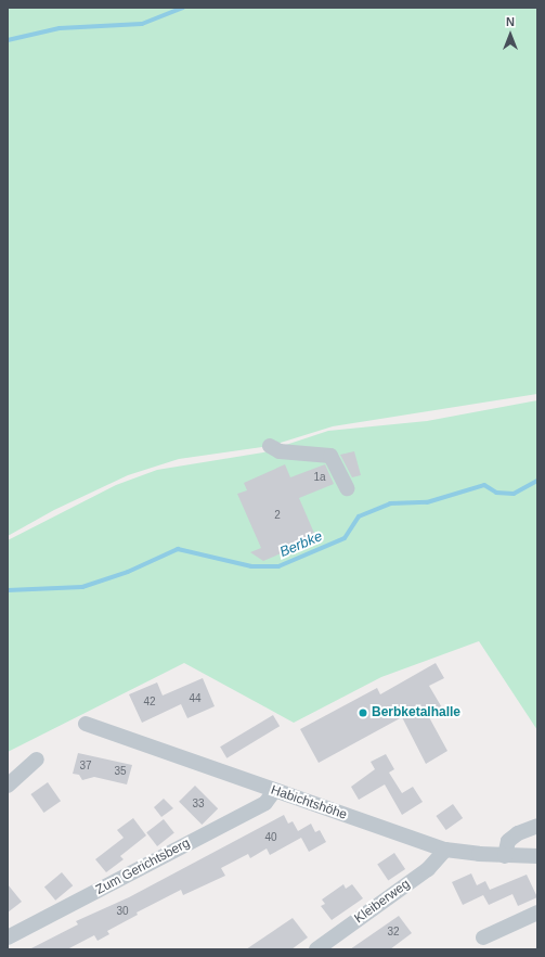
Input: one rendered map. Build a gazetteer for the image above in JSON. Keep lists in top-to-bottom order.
{
  "streets": {
    "street": ["Habichtshöhe", "Zum Gerichtsberg", "Kleiberweg"]
  },
  "crossings": [
    ["Habichtshöhe", "Zum Gerichtsberg"],
    ["Habichtshöhe", "Kleiberweg"]
  ],
  "water": ["Berbke"],
  "places": ["Berbketalhalle"],
  "house_numbers": [
    "1a",
    "2",
    "44",
    "42",
    "37",
    "35",
    "33",
    "40",
    "30",
    "32"
  ],
  "north": "top"
}
